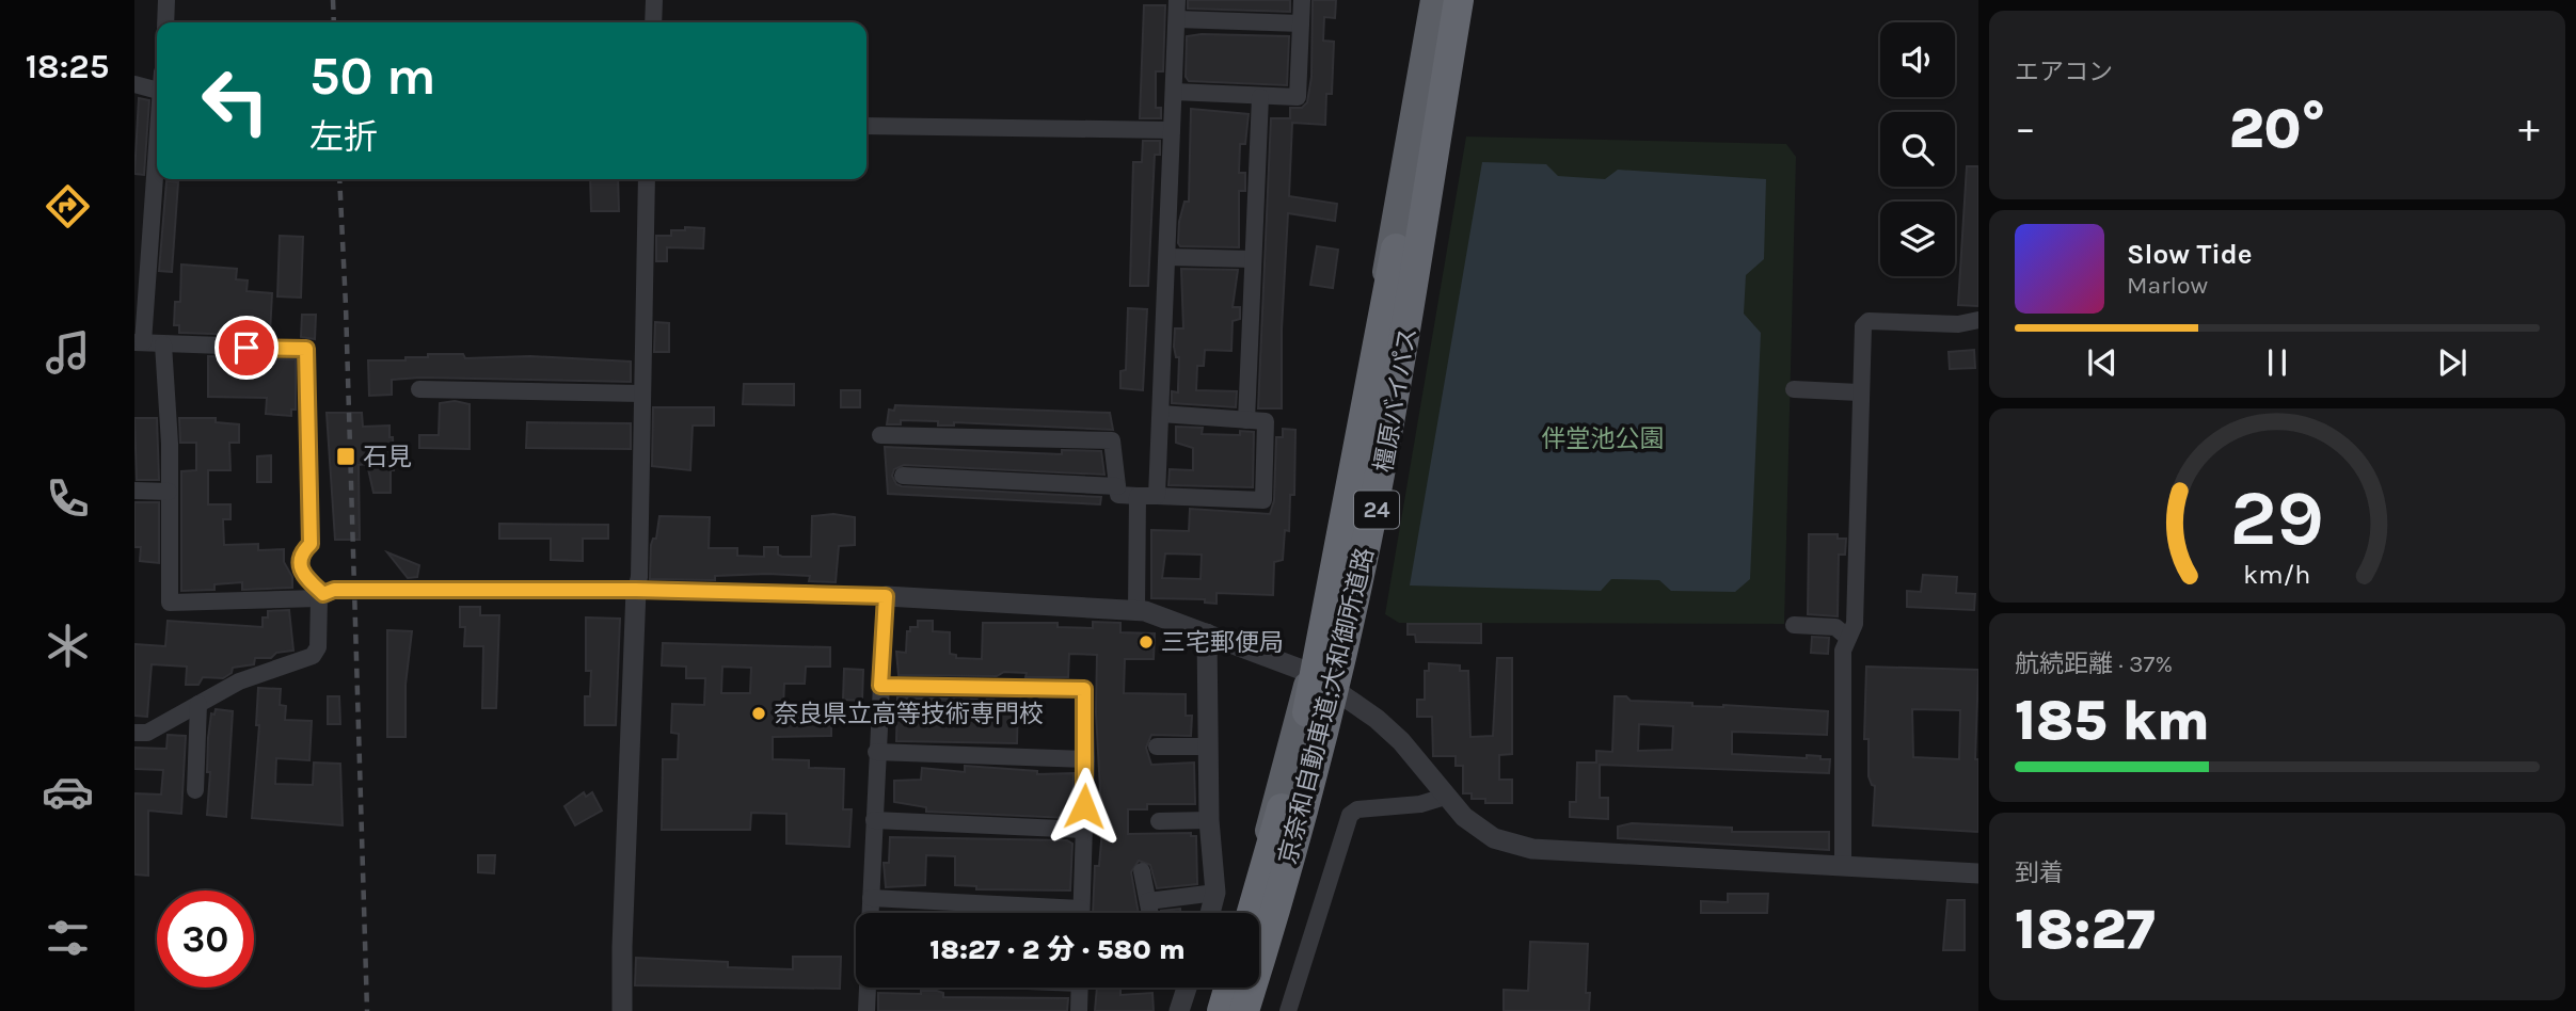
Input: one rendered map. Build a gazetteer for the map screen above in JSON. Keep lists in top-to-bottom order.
{
  "streets": {
    "highway": ["橿原バイパス", "24", "京奈和自動車道;大和御所道路"]
  },
  "crossings": [
    ["橿原バイパス", "京奈和自動車道;大和御所道路"]
  ],
  "parks": ["伴堂池公園"],
  "places": {
    "transit": ["石見"],
    "other": ["三宅郵便局", "奈良県立高等技術専門校"]
  },
  "page": {
    "tabs": "18:25",
    "tile": [
      "エアコン",
      ["航続距離 · 37%", "185 km"],
      ["到着", "18:27"]
    ],
    "turn": ["50 m", "左折"],
    "heat": ["−", "20°", "+"],
    "song": ["Slow Tide", "Marlow"],
    "limit": "30",
    "trip": "18:27 · 2 分 · 580 m",
    "gauge": ["29", "km/h"]
  }
}
